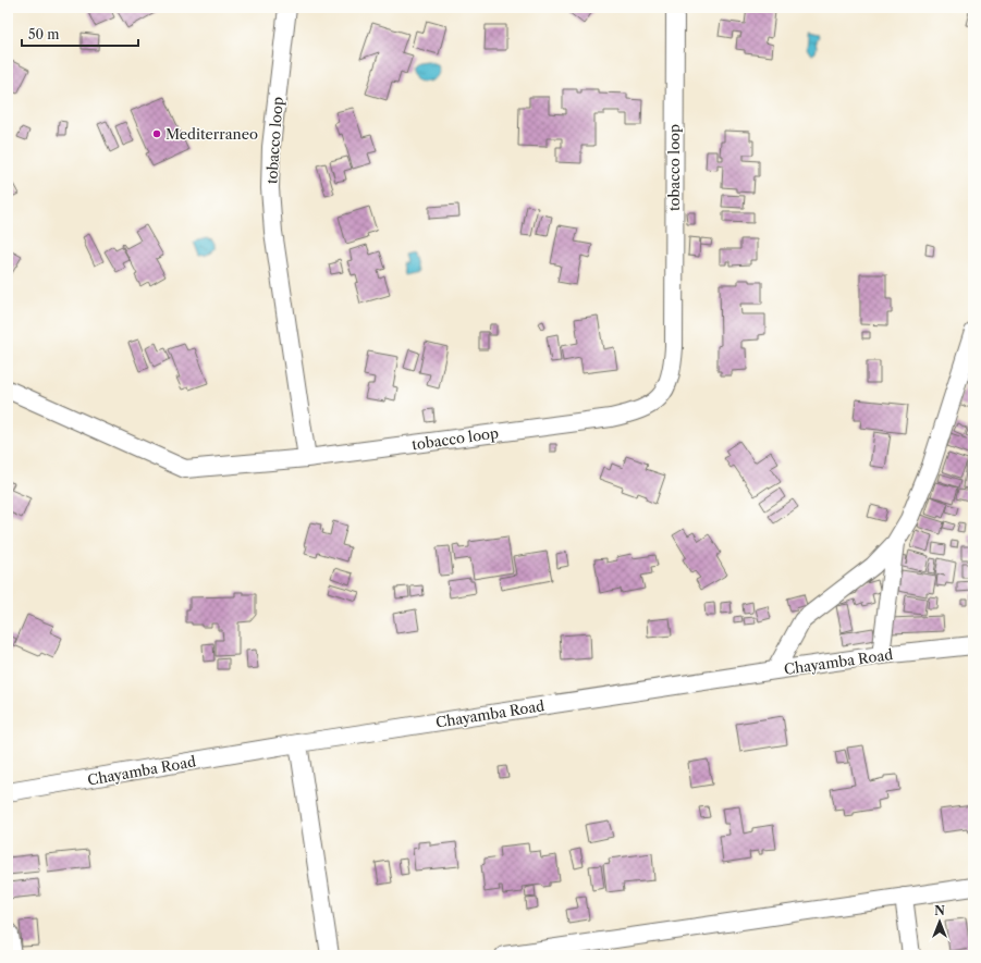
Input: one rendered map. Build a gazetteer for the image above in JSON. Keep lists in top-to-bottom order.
{
  "streets": {
    "street": ["tobacco loop", "Chayamba Road"]
  },
  "places": ["Mediterraneo"],
  "scale_bar": "50 m",
  "north": "top"
}
